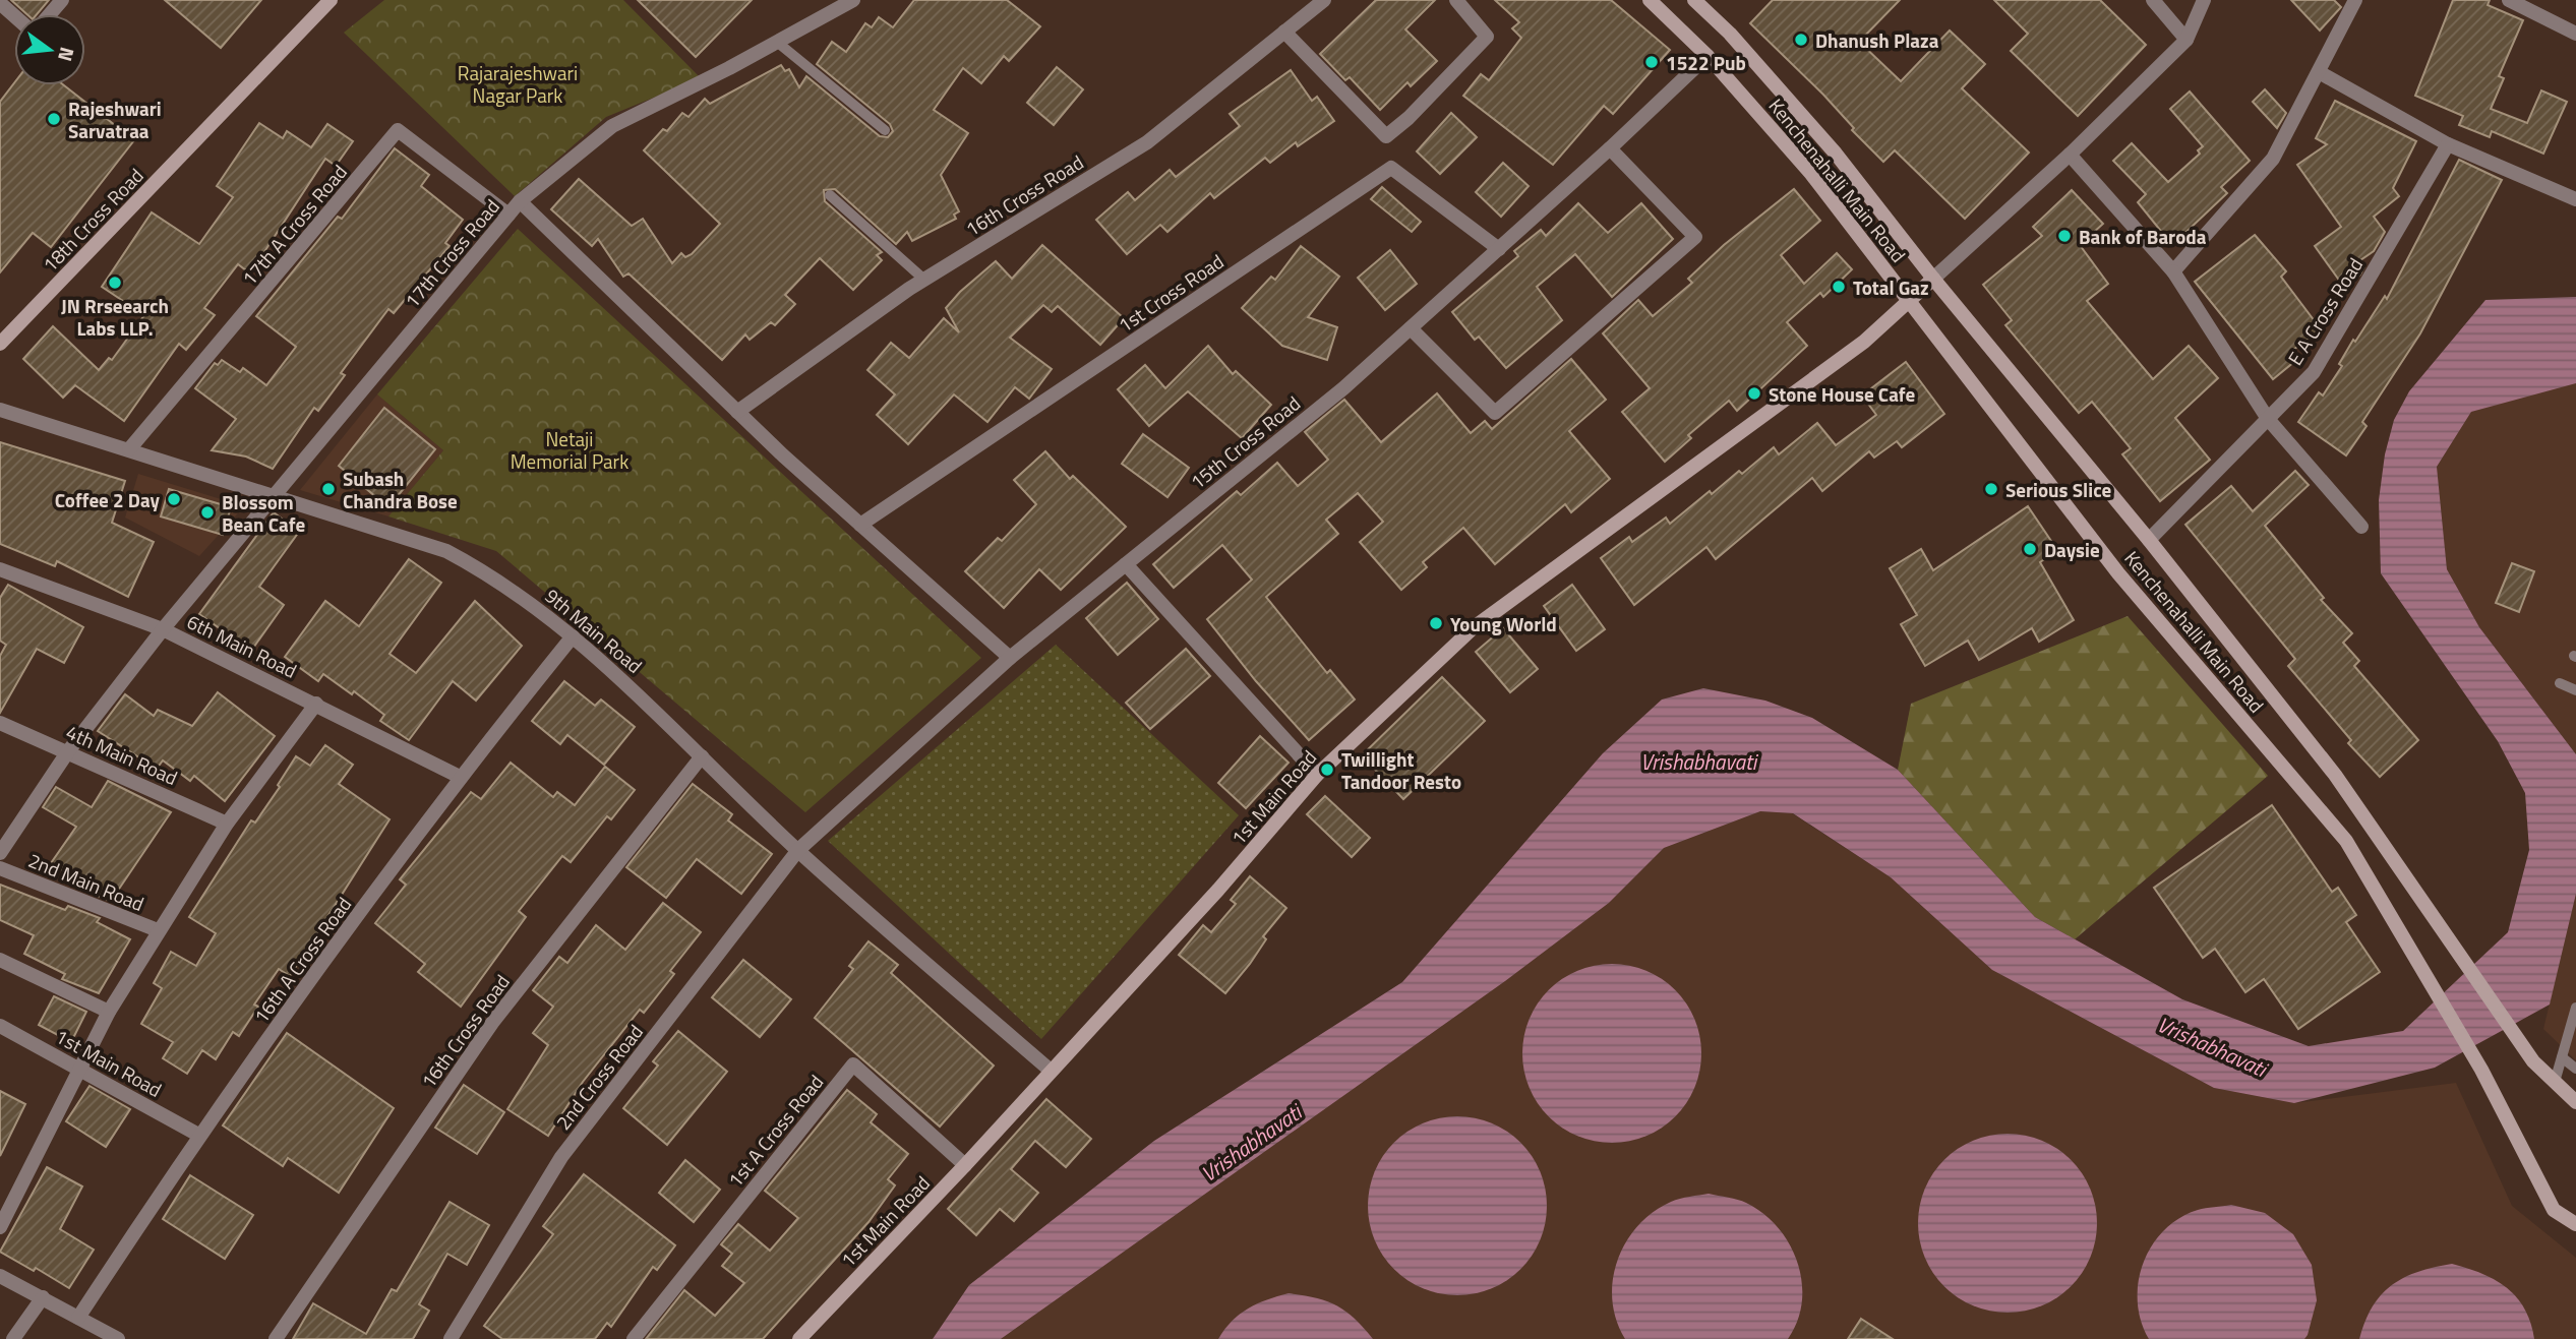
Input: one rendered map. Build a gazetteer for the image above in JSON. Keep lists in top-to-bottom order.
{
  "streets": {
    "main road": ["Kenchenahalli Main Road", "18th Cross Road", "1st Main Road"],
    "street": [
      "16th Cross Road",
      "17th A Cross Road",
      "17th Cross Road",
      "1st Cross Road",
      "E A Cross Road",
      "15th Cross Road",
      "9th Main Road",
      "6th Main Road",
      "4th Main Road",
      "2nd Main Road",
      "16th A Cross Road",
      "2nd Cross Road",
      "1st A Cross Road"
    ]
  },
  "crossings": [
    ["Kenchenahalli Main Road", "E A Cross Road"],
    ["Kenchenahalli Main Road", "15th Cross Road"],
    ["Kenchenahalli Main Road", "1st Main Road"],
    ["16th Cross Road", "9th Main Road"],
    ["17th A Cross Road", "17th Cross Road"],
    ["17th A Cross Road", "9th Main Road"],
    ["17th Cross Road", "9th Main Road"],
    ["17th Cross Road", "6th Main Road"],
    ["17th Cross Road", "4th Main Road"],
    ["1st Cross Road", "15th Cross Road"],
    ["15th Cross Road", "9th Main Road"],
    ["15th Cross Road", "2nd Cross Road"],
    ["9th Main Road", "1st Main Road"],
    ["9th Main Road", "16th A Cross Road"],
    ["9th Main Road", "2nd Cross Road"],
    ["6th Main Road", "16th A Cross Road"],
    ["1st Main Road", "16th A Cross Road"],
    ["1st Main Road", "1st A Cross Road"]
  ],
  "water": ["Vrishabhavati"],
  "parks": ["Rajarajeshwari Nagar Park", "Netaji Memorial Park"],
  "places": [
    "Dhanush Plaza",
    "1522 Pub",
    "Rajeshwari Sarvatraa",
    "Bank of Baroda",
    "JN Rrseearch Labs LLP.",
    "Total Gaz",
    "Stone House Cafe",
    "Subash Chandra Bose",
    "Serious Slice",
    "Coffee 2 Day",
    "Blossom Bean Cafe",
    "Daysie",
    "Young World",
    "Twillight Tandoor Resto"
  ],
  "north": "right"
}
